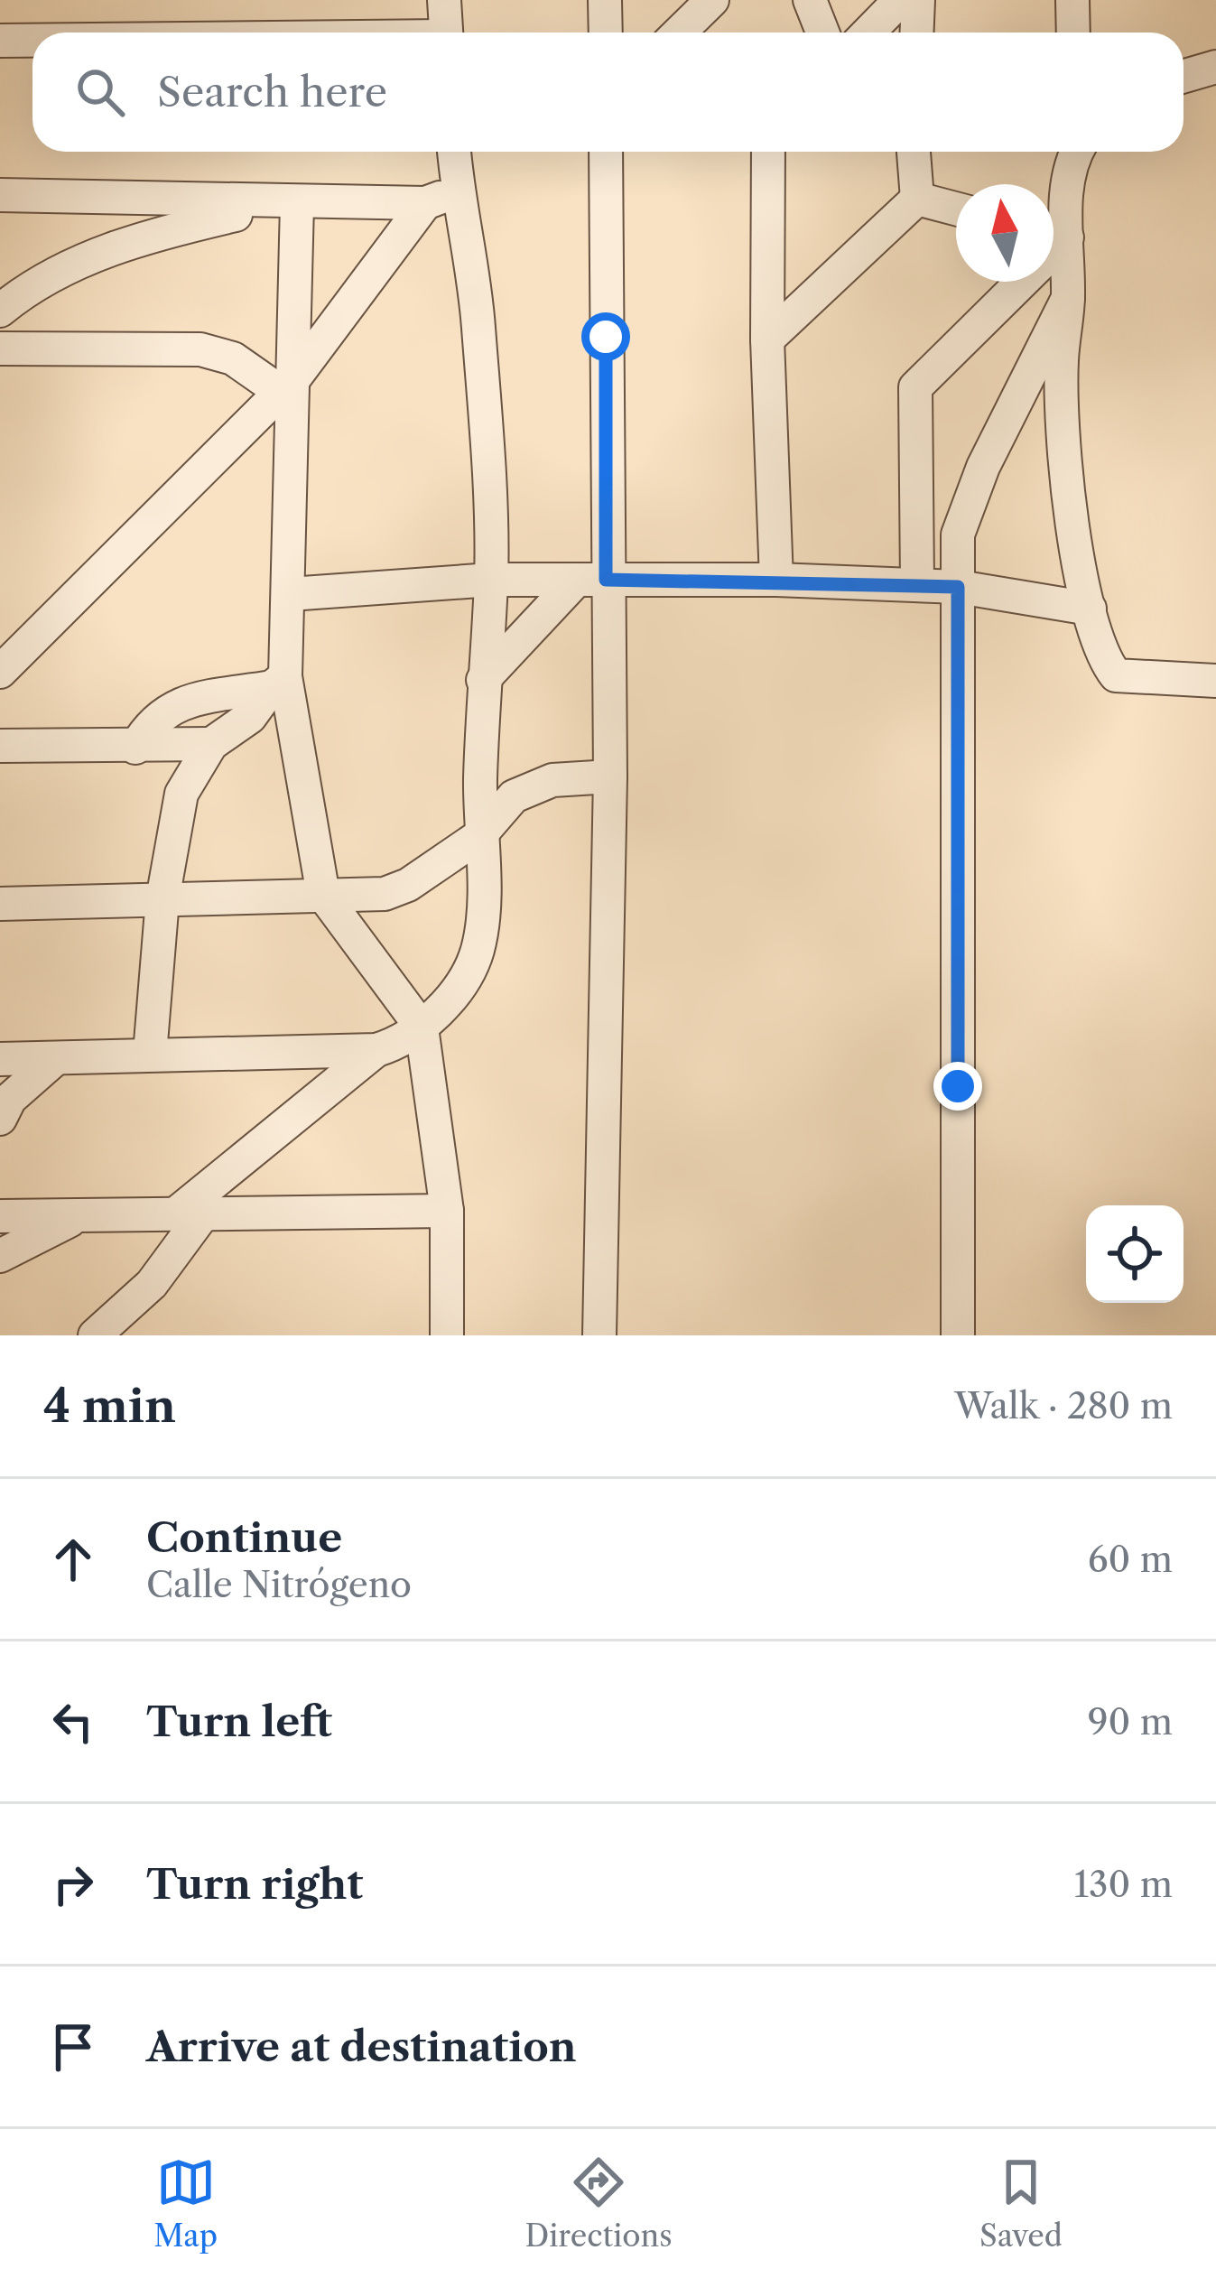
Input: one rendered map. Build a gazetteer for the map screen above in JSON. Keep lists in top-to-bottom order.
{
  "north": "top",
  "page": {
    "search": "Search here",
    "heading": ["4 min", "Walk · 280 m"],
    "list": [
      ["Continue", "Calle Nitrógeno", "60 m"],
      ["Turn left", "90 m"],
      ["Turn right", "130 m"],
      "Arrive at destination"
    ],
    "nav": ["Map", "Directions", "Saved"]
  }
}
